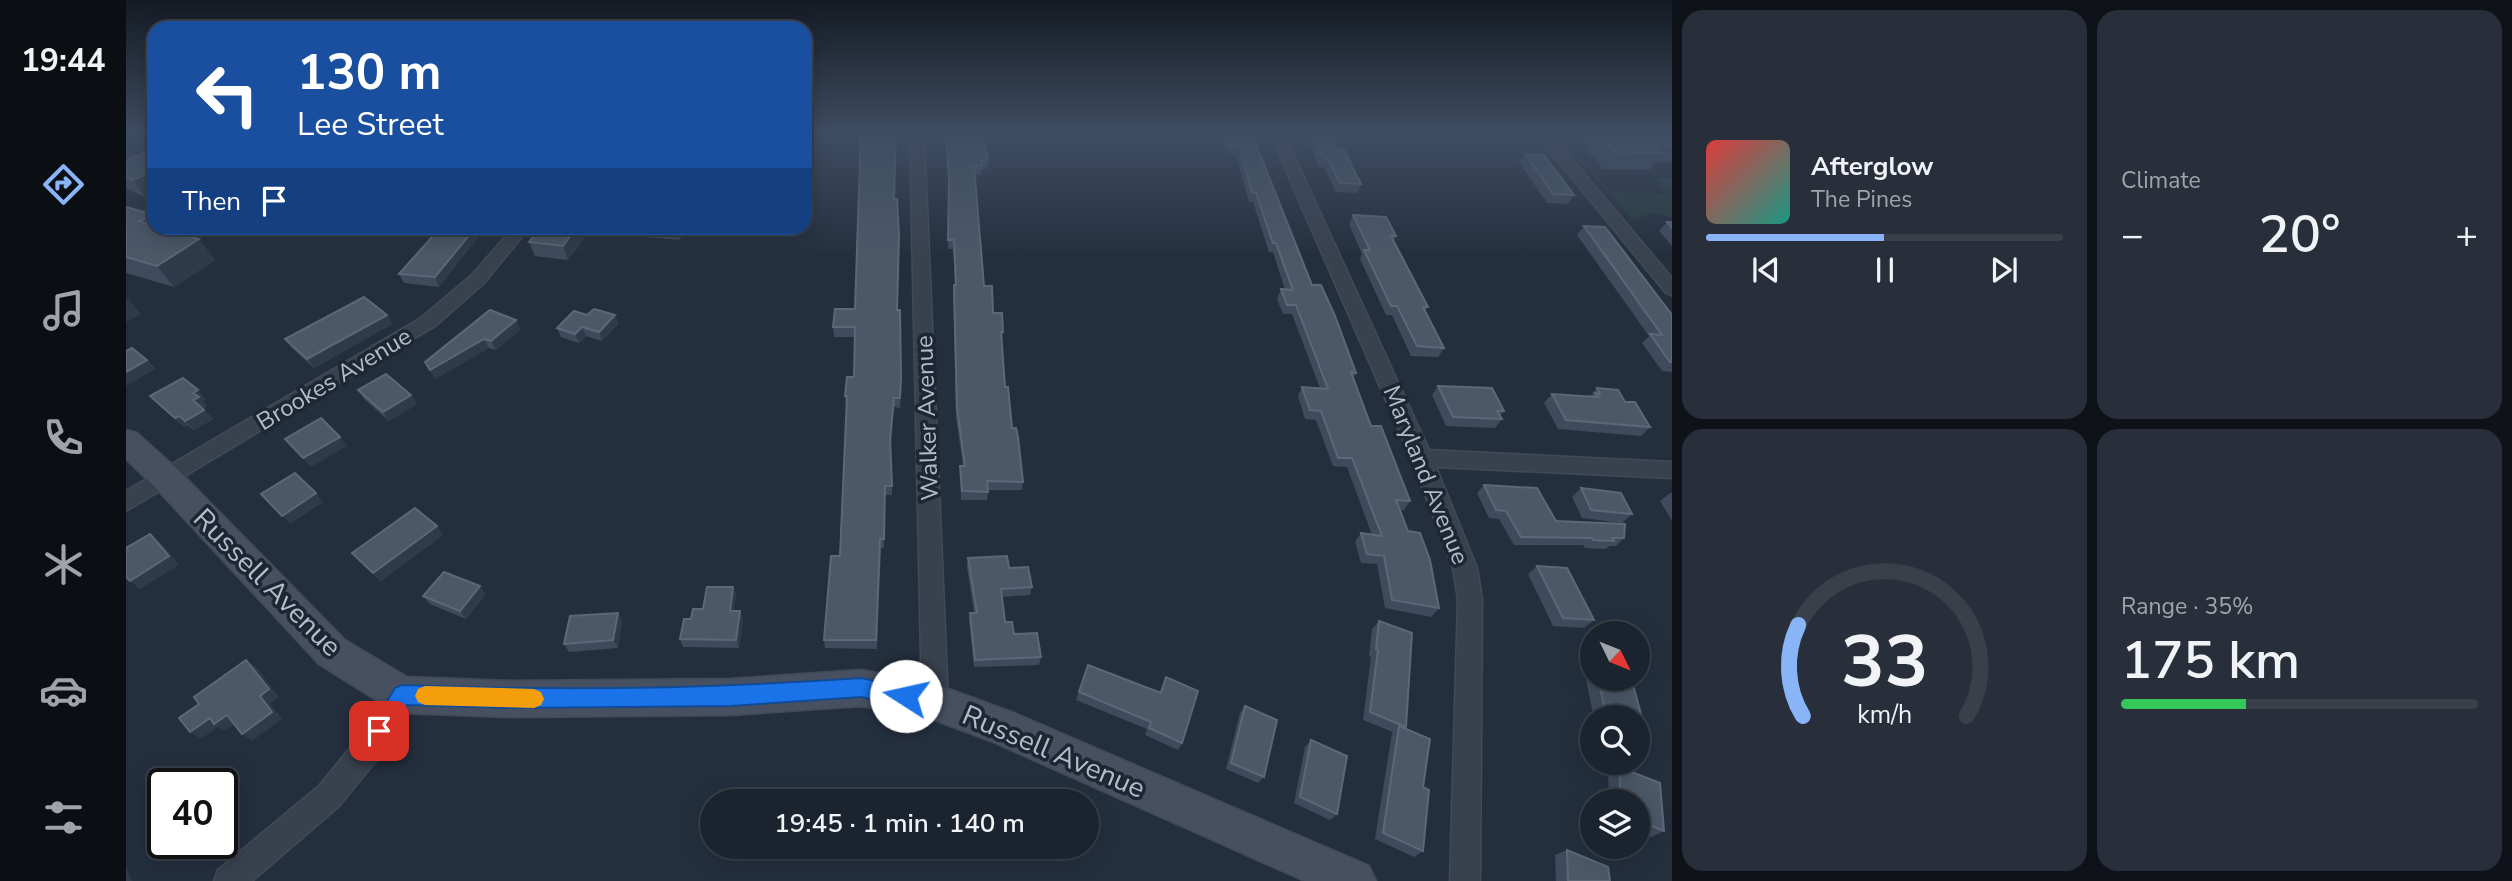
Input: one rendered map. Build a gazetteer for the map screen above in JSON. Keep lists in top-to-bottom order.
{
  "streets": {
    "street": [
      "Brookes Avenue",
      "Walker Avenue",
      "Maryland Avenue",
      "Russell Avenue"
    ]
  },
  "crossings": [
    ["Brookes Avenue", "Russell Avenue"],
    ["Walker Avenue", "Russell Avenue"]
  ],
  "north": "bottom right",
  "page": {
    "tabs": "19:44",
    "tile": [
      "Climate",
      ["Range · 35%", "175 km"]
    ],
    "turn": ["130 m", "Lee Street"],
    "song": ["Afterglow", "The Pines"],
    "then": "Then",
    "heat": ["−", "20°", "+"],
    "limit": "40",
    "trip": "19:45 · 1 min · 140 m",
    "gauge": ["33", "km/h"]
  }
}
